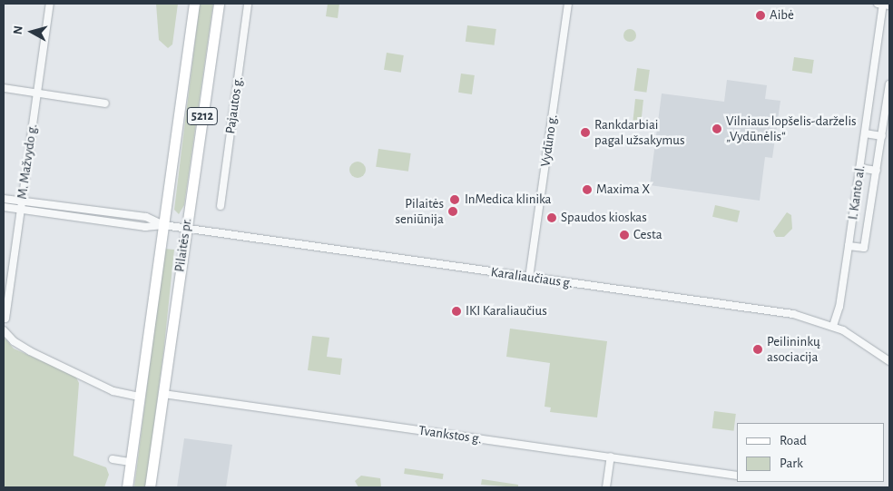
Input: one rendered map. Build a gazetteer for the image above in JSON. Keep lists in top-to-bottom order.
{
  "streets": {
    "main road": ["5212", "Pilaitės pr."],
    "street": [
      "Pajautos g.",
      "Vydūno g.",
      "M. Mažvydo g.",
      "I. Kanto al.",
      "Karaliaučiaus g.",
      "Tvankstos g."
    ]
  },
  "crossings": [
    ["Vydūno g.", "Karaliaučiaus g."],
    ["M. Mažvydo g.", "Karaliaučiaus g."],
    ["I. Kanto al.", "Karaliaučiaus g."],
    ["Pilaitės pr.", "Karaliaučiaus g."],
    ["Pilaitės pr.", "Tvankstos g."]
  ],
  "places": [
    "Aibė",
    "Vilniaus lopšelis-darželis „Vydūnėlis“",
    "Rankdarbiai pagal užsakymus",
    "Maxima X",
    "InMedica klinika",
    "Pilaitės seniūnija",
    "Spaudos kioskas",
    "Cesta",
    "IKI Karaliaučius",
    "Peilininkų asociacija"
  ],
  "legend": ["Road", "Park"],
  "north": "left"
}
